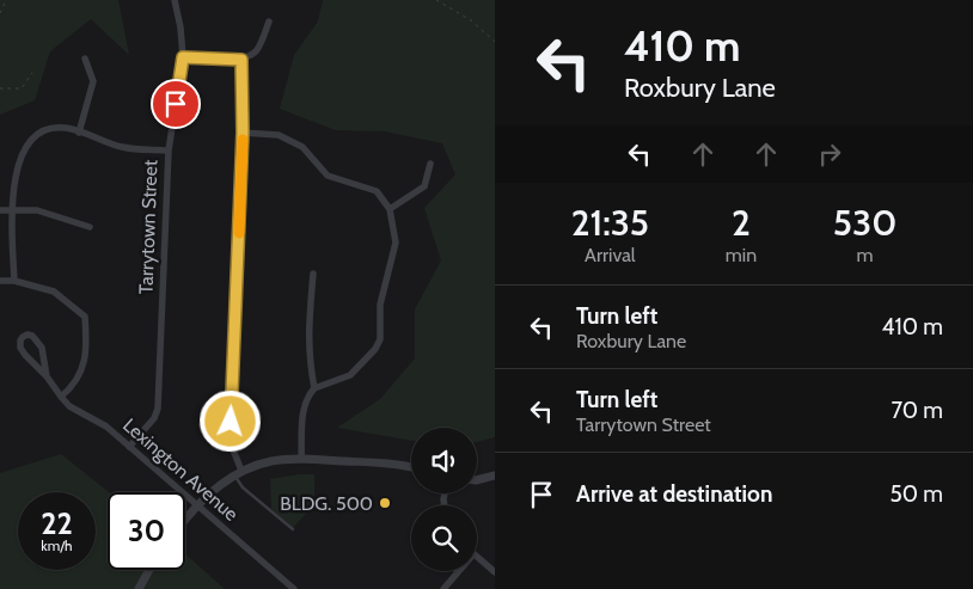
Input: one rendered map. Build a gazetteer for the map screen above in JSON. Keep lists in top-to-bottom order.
{
  "streets": {
    "street": ["Tarrytown Street", "Lexington Avenue"]
  },
  "crossings": [
    ["Tarrytown Street", "Lexington Avenue"]
  ],
  "places": ["BLDG. 500"],
  "page": {
    "turn": ["410 m", "Roxbury Lane"],
    "eta": [
      "21:35",
      "Arrival",
      "2",
      "min",
      "530",
      "m"
    ],
    "list": [
      {
        "name": "Turn left",
        "note": "Roxbury Lane",
        "value": "410 m"
      },
      {
        "name": "Turn left",
        "note": "Tarrytown Street",
        "value": "70 m"
      },
      {
        "name": "Arrive at destination",
        "value": "50 m"
      }
    ],
    "speed": "22 km/h",
    "limit": "30"
  }
}
